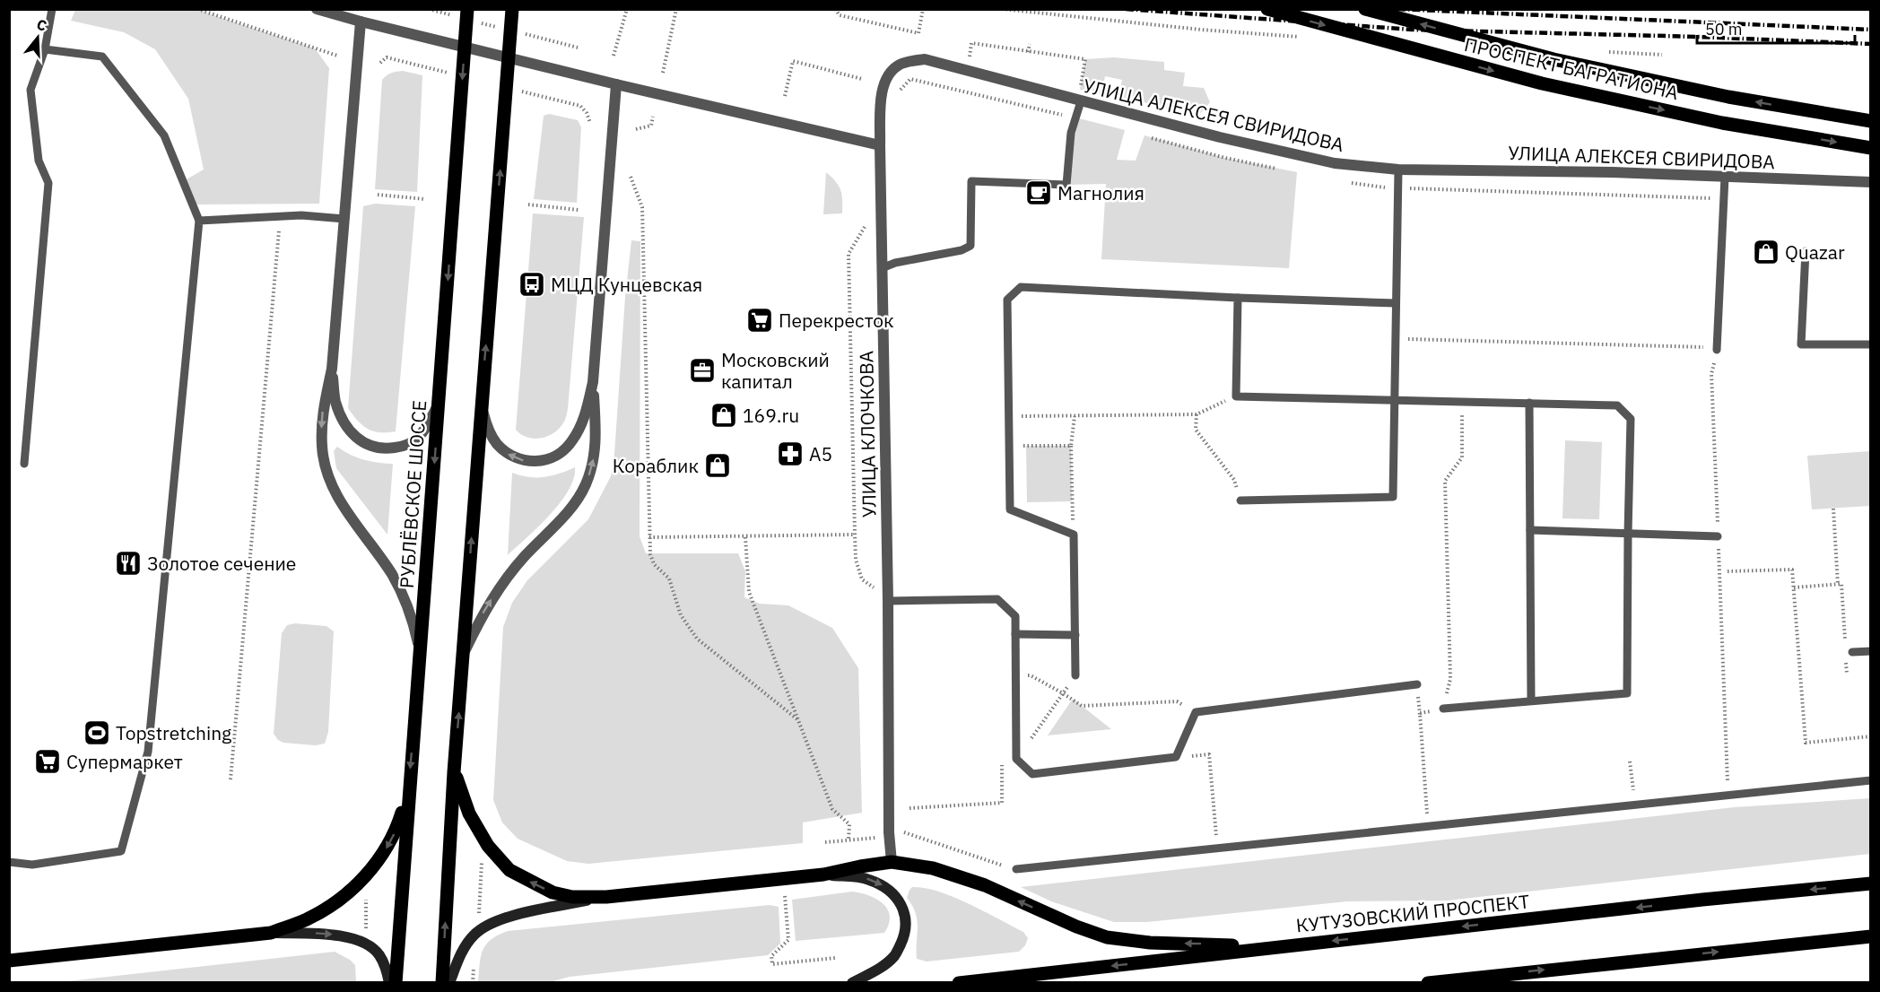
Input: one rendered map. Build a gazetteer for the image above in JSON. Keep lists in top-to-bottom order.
{
  "streets": {
    "main road": ["ПРОСПЕКТ БАГРАТИОНА", "РУБЛЁВСКОЕ ШОССЕ", "КУТУЗОВСКИЙ ПРОСПЕКТ"],
    "street": ["УЛИЦА АЛЕКСЕЯ СВИРИДОВА", "УЛИЦА КЛОЧКОВА"]
  },
  "crossings": [
    ["УЛИЦА АЛЕКСЕЯ СВИРИДОВА", "УЛИЦА КЛОЧКОВА"]
  ],
  "places": {
    "cafe": ["Магнолия"],
    "shop": ["Quazar", "169.ru", "Кораблик"],
    "bus stop": ["МЦД Кунцевская"],
    "supermarket": ["Перекресток", "Супермаркет"],
    "office": ["Московский капитал"],
    "pharmacy": ["А5"],
    "restaurant": ["Золотое сечение"],
    "sports": ["Topstretching"]
  },
  "scale_bar": "50 m",
  "north": "top"
}
